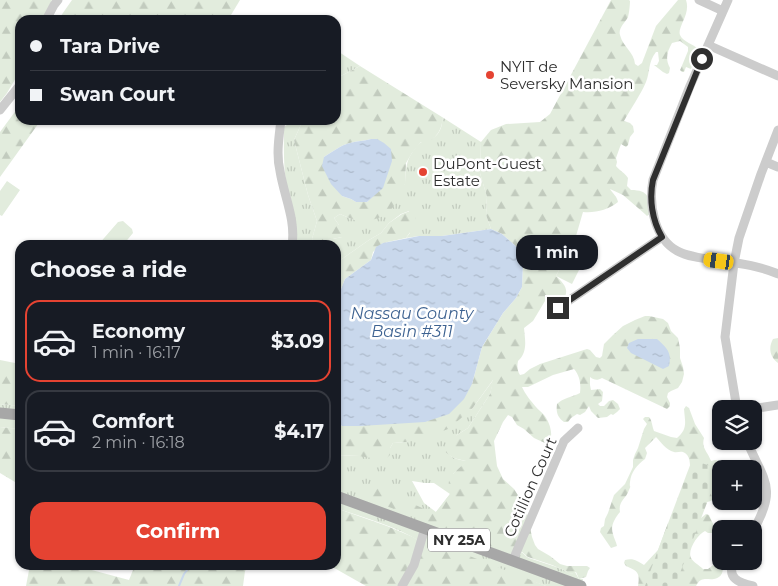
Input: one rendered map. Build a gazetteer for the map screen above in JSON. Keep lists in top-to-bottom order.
{
  "streets": {
    "main road": ["NY 25A"],
    "street": ["Cotillion Court"]
  },
  "crossings": [
    ["Cotillion Court", "NY 25A"]
  ],
  "water": ["Nassau County Basin #311"],
  "places": ["NYIT de Seversky Mansion", "DuPont-Guest Estate"],
  "page": {
    "banner": ["Tara Drive", "Swan Court"],
    "bubble": "1 min",
    "heading": "Choose a ride",
    "list": [
      {
        "name": "Economy",
        "note": "1 min · 16:17",
        "value": "$3.09"
      },
      {
        "name": "Comfort",
        "note": "2 min · 16:18",
        "value": "$4.17"
      }
    ],
    "map_buttons": ["+", "−"],
    "buttons": "Confirm"
  }
}
